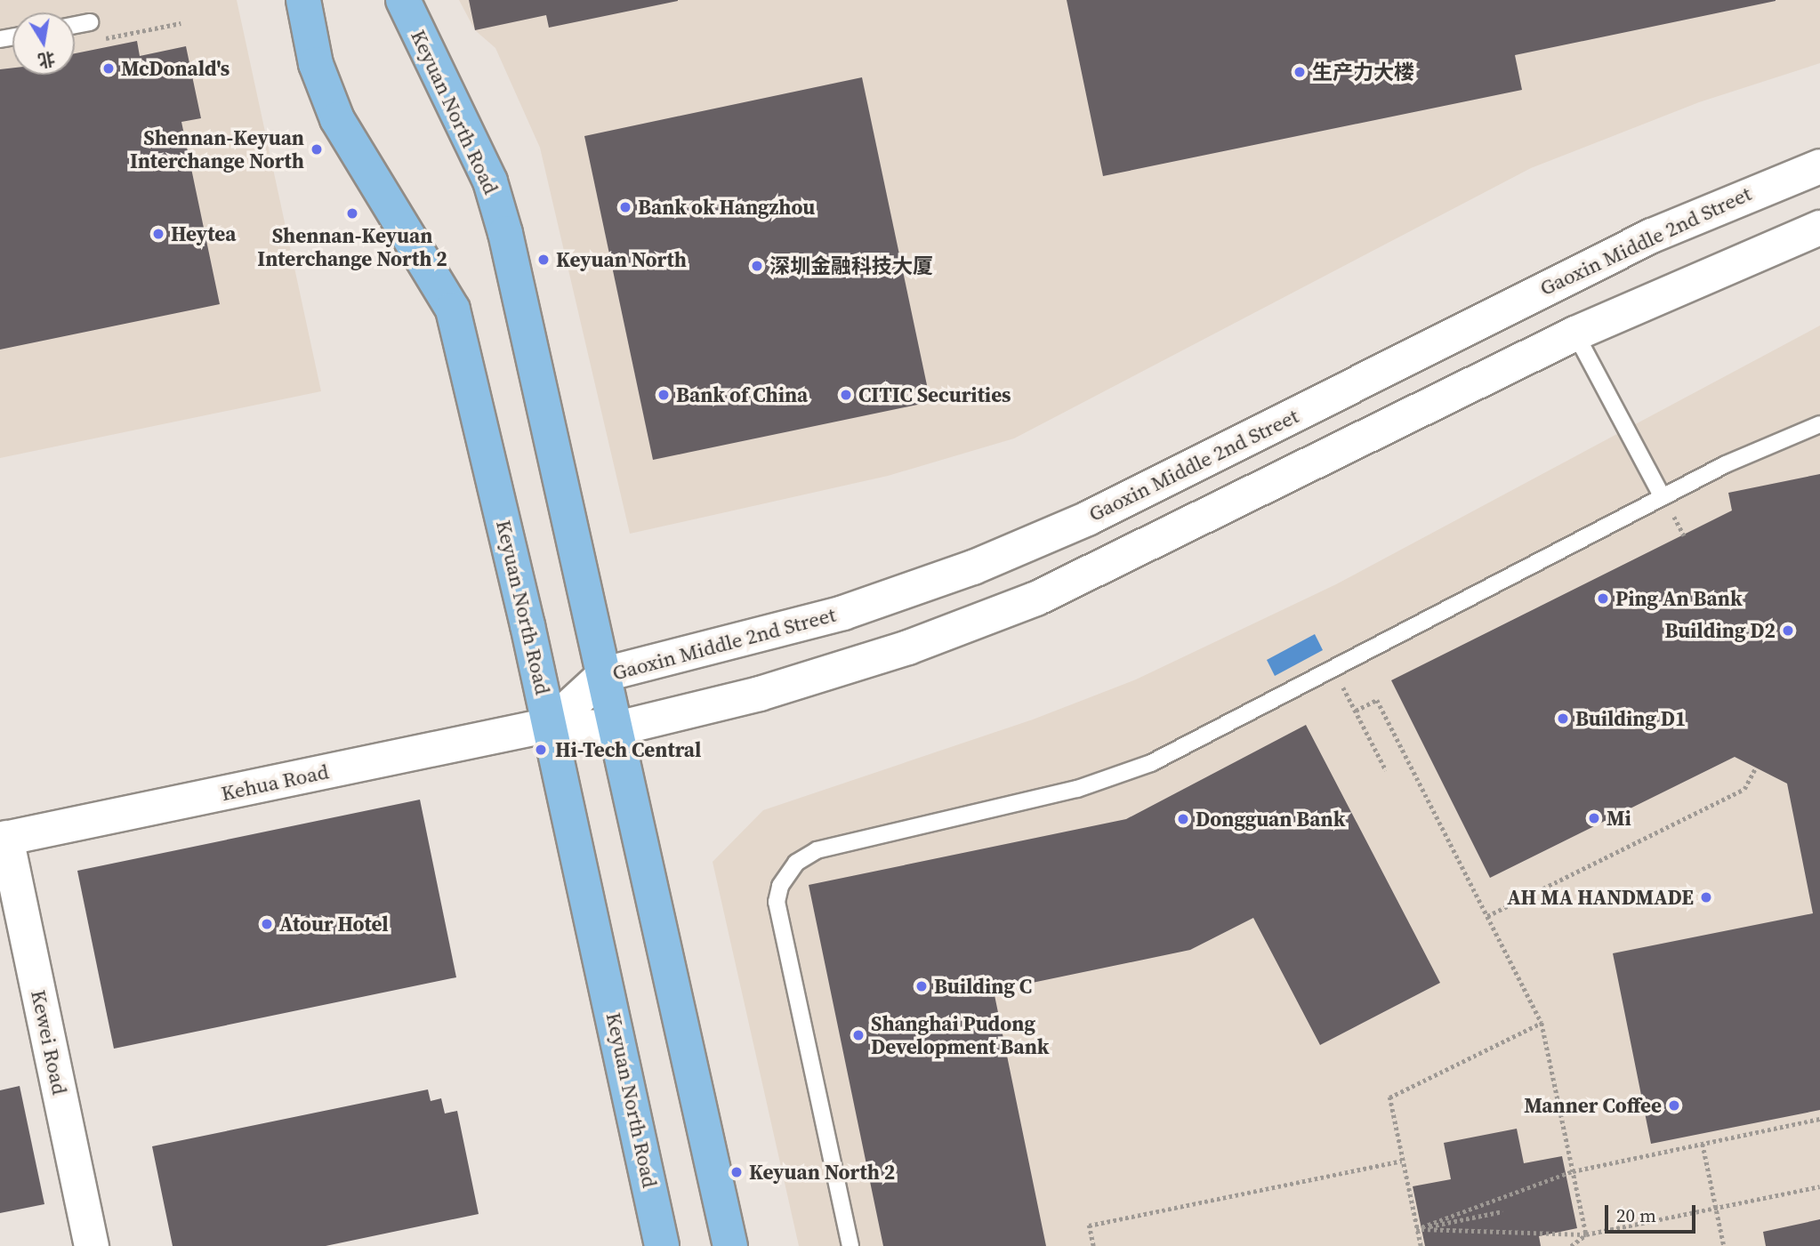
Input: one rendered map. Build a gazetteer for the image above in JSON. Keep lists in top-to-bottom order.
{
  "streets": {
    "main road": [
      "Keyuan North Road",
      "Gaoxin Middle 2nd Street",
      "Kehua Road",
      "Kewei Road"
    ]
  },
  "crossings": [
    ["Keyuan North Road", "Gaoxin Middle 2nd Street"],
    ["Keyuan North Road", "Kehua Road"],
    ["Gaoxin Middle 2nd Street", "Kehua Road"],
    ["Kehua Road", "Kewei Road"]
  ],
  "places": [
    "McDonald's",
    "生产力大楼",
    "Shennan-Keyuan Interchange North",
    "Bank ok Hangzhou",
    "Shennan-Keyuan Interchange North 2",
    "Heytea",
    "Keyuan North",
    "深圳金融科技大厦",
    "Bank of China",
    "CITIC Securities",
    "Ping An Bank",
    "Building D2",
    "Building D1",
    "Hi-Tech Central",
    "Mi",
    "Dongguan Bank",
    "AH MA HANDMADE",
    "Atour Hotel",
    "Building C",
    "Shanghai Pudong Development Bank",
    "Manner Coffee",
    "Keyuan North 2"
  ],
  "scale_bar": "20 m",
  "north": "bottom"
}
